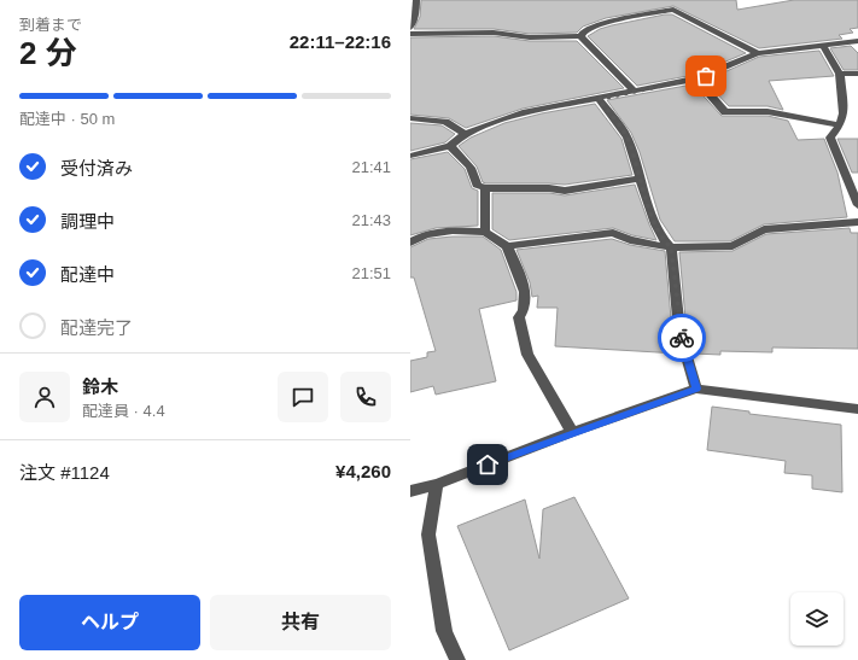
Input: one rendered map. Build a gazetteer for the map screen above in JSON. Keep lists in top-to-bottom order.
{
  "page": {
    "heading": ["2 分", "到着まで", "22:11–22:16"],
    "panel": [
      "鈴木",
      "配達員 · 4.4",
      "注文 #1124",
      "¥4,260"
    ],
    "bar": "配達中 · 50 m",
    "list": [
      ["受付済み", "21:41"],
      ["調理中", "21:43"],
      ["配達中", "21:51"],
      "配達完了"
    ],
    "buttons": ["ヘルプ", "共有"]
  }
}
